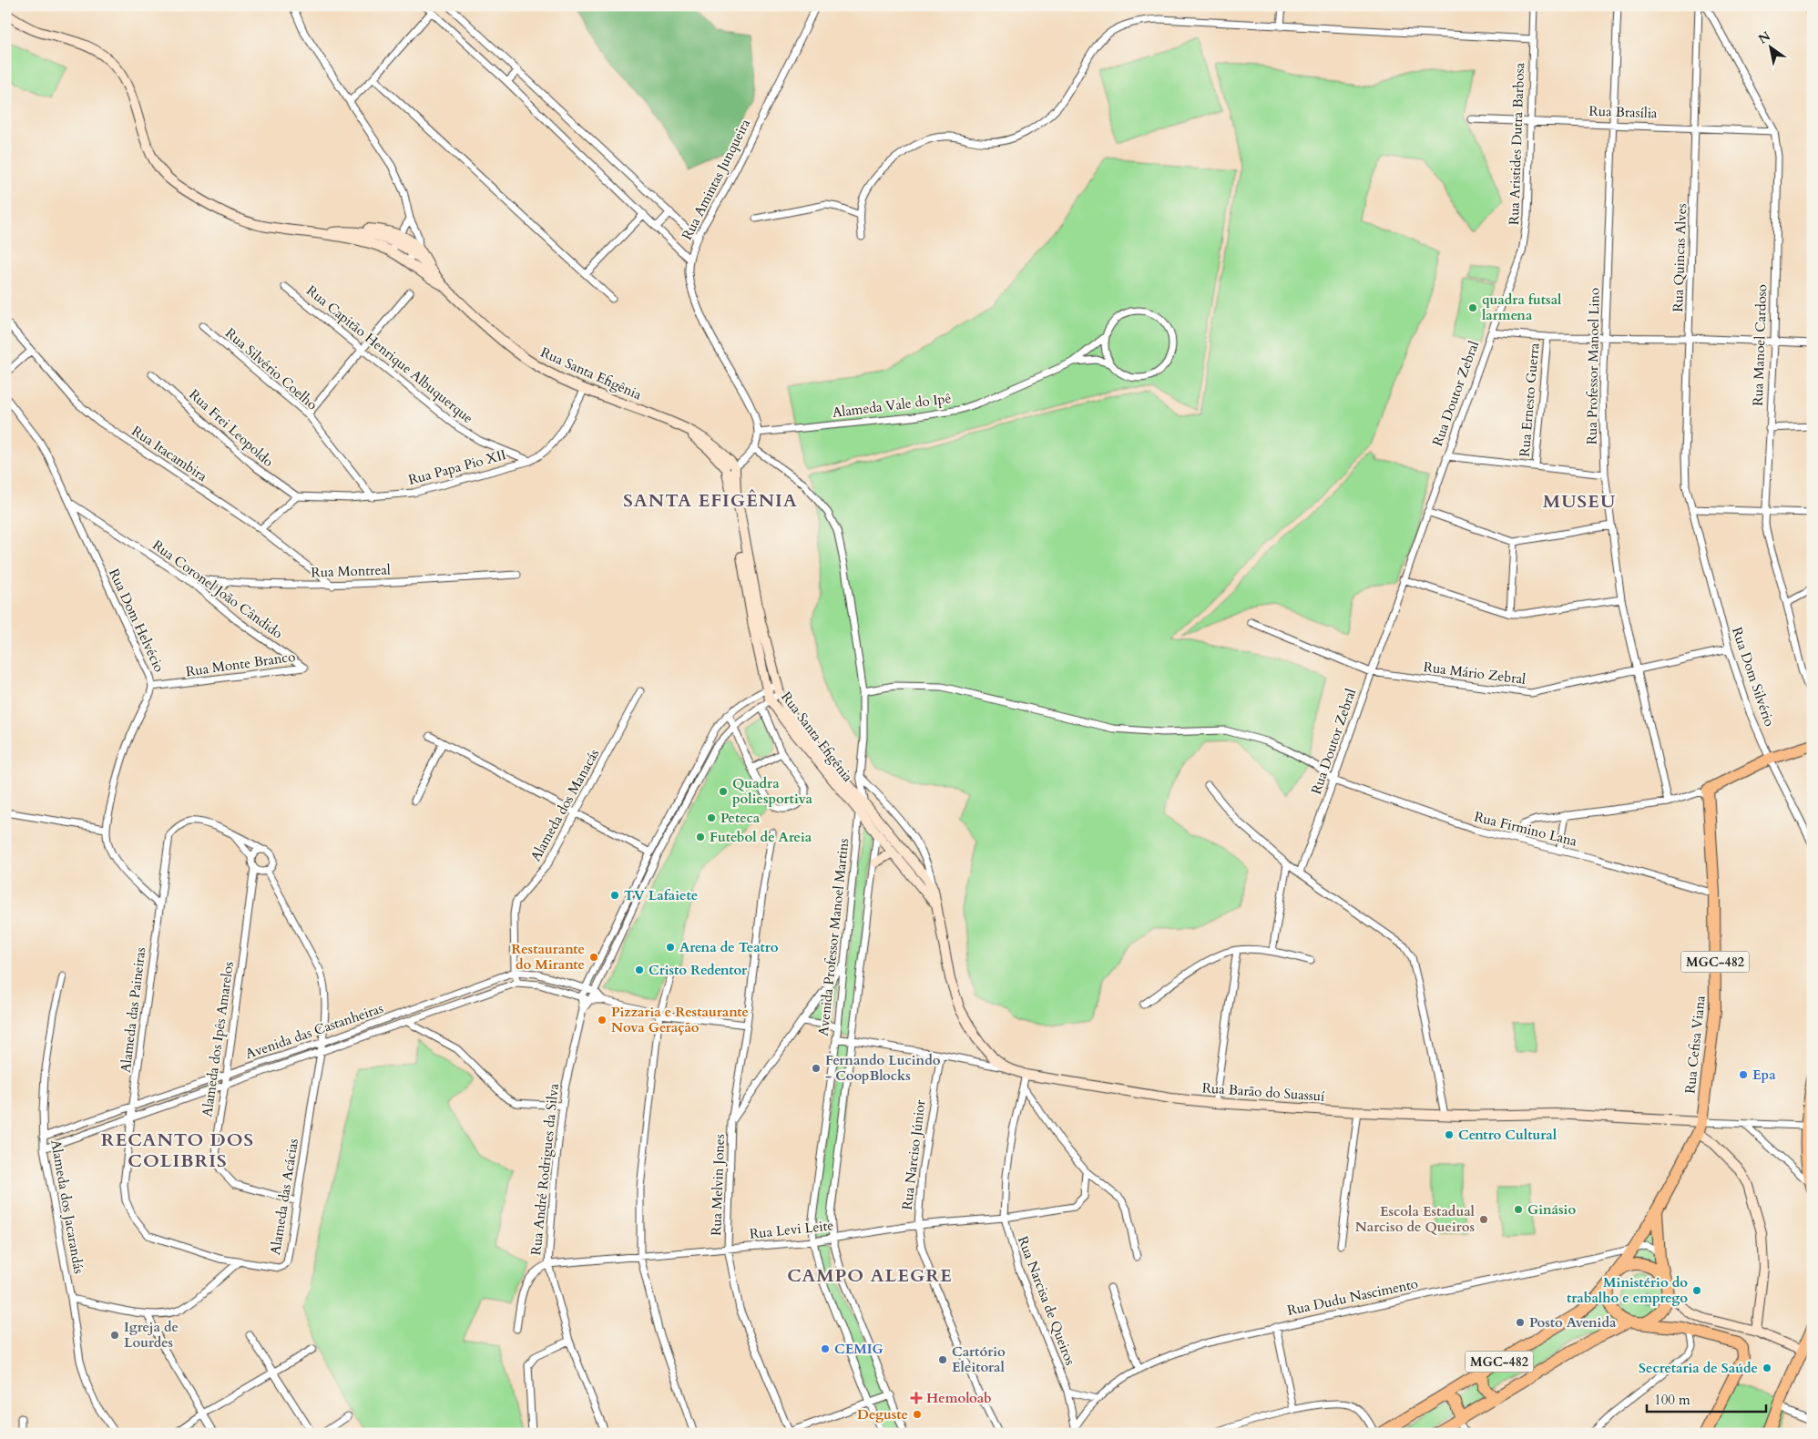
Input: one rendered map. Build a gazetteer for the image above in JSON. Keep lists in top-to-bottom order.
{
  "streets": {
    "highway": ["MGC-482", "Rua Cefisa Viana"],
    "main road": ["Rua Santa Efigênia", "Rua Barão do Suassuí"],
    "street": [
      "Rua Brasília",
      "Rua Aristides Dutra Barbosa",
      "Rua Amintas Junqueira",
      "Rua Quincas Alves",
      "Rua Manoel Cardoso",
      "Rua Capitão Henrique Albuquerque",
      "Rua Professor Manoel Lino",
      "Rua Silvério Coelho",
      "Rua Doutor Zebral",
      "Rua Ernesto Guerra",
      "Alameda Vale do Ipê",
      "Rua Frei Leopoldo",
      "Rua Itacambira",
      "Rua Papa Pio XII",
      "Rua Montreal",
      "Rua Coronel João Cândido",
      "Rua Dom Helvécio",
      "Rua Monte Branco",
      "Rua Mário Zebral",
      "Rua Dom Silvério",
      "Alameda dos Manacás",
      "Rua Firmino Lana",
      "Avenida Professor Manoel Martins",
      "Alameda das Paineiras",
      "Avenida das Castanheiras",
      "Alameda dos Ipês Amarelos",
      "Rua Narciso Júnior",
      "Rua André Rodrigues da Silva",
      "Rua Melvin Jones",
      "Alameda das Acácias",
      "Alameda dos Jacarandás",
      "Rua Levi Leite",
      "Rua Dudu Nascimento",
      "Rua Narcisa de Queiros"
    ]
  },
  "crossings": [
    ["Rua Brasília", "Rua Aristides Dutra Barbosa"],
    ["Rua Brasília", "Rua Quincas Alves"],
    ["Rua Brasília", "Rua Manoel Cardoso"],
    ["Rua Brasília", "Rua Professor Manoel Lino"],
    ["Rua Aristides Dutra Barbosa", "Rua Doutor Zebral"],
    ["Rua Amintas Junqueira", "Rua Santa Efigênia"],
    ["Rua Amintas Junqueira", "Alameda Vale do Ipê"],
    ["Rua Quincas Alves", "Rua Dom Silvério"],
    ["Rua Capitão Henrique Albuquerque", "Rua Papa Pio XII"],
    ["Rua Professor Manoel Lino", "Rua Mário Zebral"],
    ["Rua Silvério Coelho", "Rua Papa Pio XII"],
    ["Rua Santa Efigênia", "Rua Papa Pio XII"],
    ["Rua Santa Efigênia", "Avenida Professor Manoel Martins"],
    ["Rua Santa Efigênia", "Rua Barão do Suassuí"],
    ["Rua Santa Efigênia", "Rua André Rodrigues da Silva"],
    ["Rua Doutor Zebral", "Rua Mário Zebral"],
    ["Rua Doutor Zebral", "Rua Firmino Lana"],
    ["Rua Frei Leopoldo", "Rua Papa Pio XII"],
    ["Rua Itacambira", "Rua Montreal"],
    ["Rua Montreal", "Rua Coronel João Cândido"],
    ["Rua Coronel João Cândido", "Rua Dom Helvécio"],
    ["Rua Coronel João Cândido", "Rua Monte Branco"],
    ["Rua Dom Helvécio", "Rua Monte Branco"],
    ["Rua Dom Helvécio", "Alameda das Paineiras"],
    ["Rua Mário Zebral", "Rua Dom Silvério"],
    ["Alameda dos Manacás", "Avenida das Castanheiras"],
    ["Rua Firmino Lana", "Rua Cefisa Viana"],
    ["Avenida Professor Manoel Martins", "Rua Barão do Suassuí"],
    ["Avenida Professor Manoel Martins", "Rua Melvin Jones"],
    ["Avenida Professor Manoel Martins", "Rua Levi Leite"],
    ["MGC-482", "Rua Cefisa Viana"],
    ["Alameda das Paineiras", "Avenida das Castanheiras"],
    ["Alameda das Paineiras", "Alameda dos Ipês Amarelos"],
    ["Alameda das Paineiras", "Alameda das Acácias"],
    ["Avenida das Castanheiras", "Alameda dos Ipês Amarelos"],
    ["Avenida das Castanheiras", "Rua André Rodrigues da Silva"],
    ["Avenida das Castanheiras", "Rua Melvin Jones"],
    ["Avenida das Castanheiras", "Alameda das Acácias"],
    ["Avenida das Castanheiras", "Alameda dos Jacarandás"],
    ["Alameda dos Ipês Amarelos", "Alameda das Acácias"],
    ["Rua Cefisa Viana", "Rua Barão do Suassuí"],
    ["Rua Cefisa Viana", "Rua Dudu Nascimento"],
    ["Rua Barão do Suassuí", "Rua Narciso Júnior"],
    ["Rua Barão do Suassuí", "Rua Narcisa de Queiros"],
    ["Rua Narciso Júnior", "Rua Levi Leite"],
    ["Rua André Rodrigues da Silva", "Rua Levi Leite"],
    ["Rua Melvin Jones", "Rua Levi Leite"],
    ["Rua Levi Leite", "Rua Narcisa de Queiros"],
    ["Rua Dudu Nascimento", "Rua Narcisa de Queiros"]
  ],
  "districts": [
    "SANTA EFIGÊNIA",
    "MUSEU",
    "RECANTO DOS COLIBRIS",
    "CAMPO ALEGRE"
  ],
  "places": {
    "other": [
      "quadra futsal larmena",
      "Quadra poliesportiva",
      "Peteca",
      "Futebol de Areia",
      "TV Lafaiete",
      "Arena de Teatro",
      "Restaurante do Mirante",
      "Cristo Redentor",
      "Pizzaria e Restaurante Nova Geração",
      "Fernando Lucindo - CoopBlocks",
      "Epa",
      "Centro Cultural",
      "Ginásio",
      "Escola Estadual Narciso de Queiros",
      "Ministério do trabalho e emprego",
      "Posto Avenida",
      "Igreja de Lourdes",
      "CEMIG",
      "Cartório Eleitoral",
      "Secretaria de Saúde",
      "Deguste"
    ],
    "health": ["Hemoloab"]
  },
  "scale_bar": "100 m",
  "north": "top left"
}
